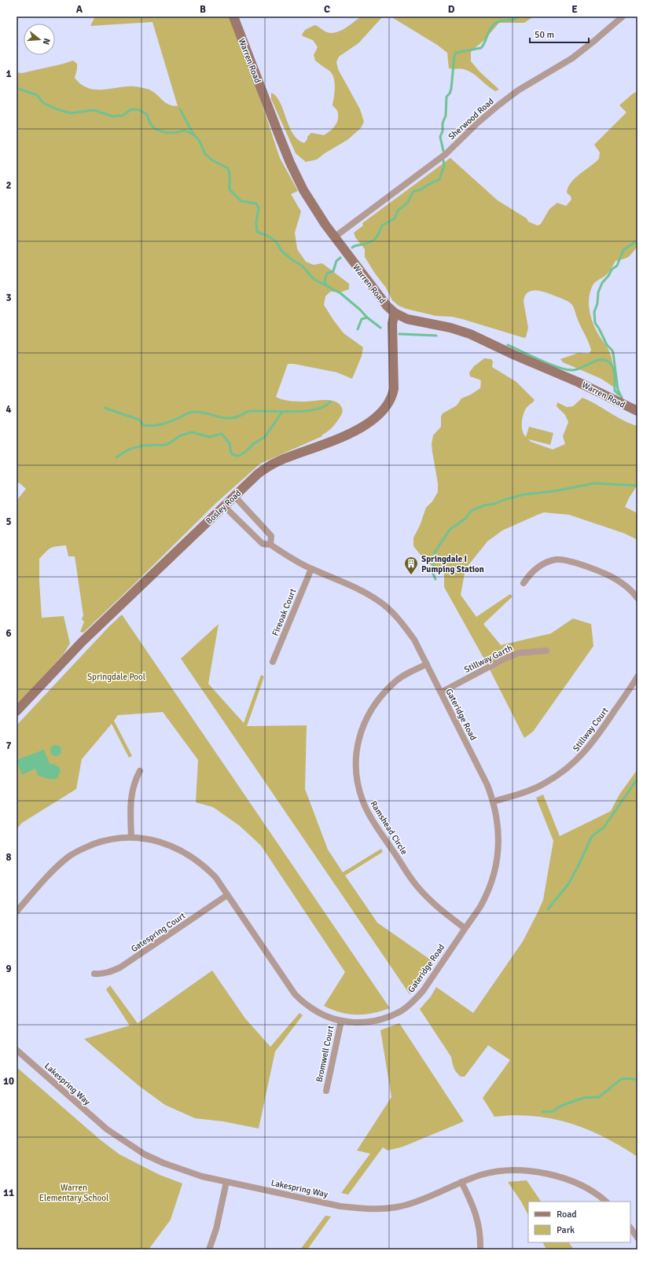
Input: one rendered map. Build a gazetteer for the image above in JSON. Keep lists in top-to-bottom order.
{
  "streets": {
    "street": [
      "Warren Road",
      "Sherwood Road",
      "Bosley Road",
      "Fireoak Court",
      "Stillway Garth",
      "Gateridge Road",
      "Stillway Court",
      "Ramshead Circle",
      "Gatespring Court",
      "Bromwell Court",
      "Lakespring Way"
    ]
  },
  "crossings": [
    ["Warren Road", "Sherwood Road"],
    ["Warren Road", "Bosley Road"],
    ["Bosley Road", "Gateridge Road"],
    ["Fireoak Court", "Gateridge Road"],
    ["Stillway Garth", "Gateridge Road"],
    ["Gateridge Road", "Stillway Court"],
    ["Gateridge Road", "Ramshead Circle"],
    ["Gateridge Road", "Gatespring Court"],
    ["Gateridge Road", "Bromwell Court"]
  ],
  "parks": ["Springdale Pool", "Warren Elementary School"],
  "places": {
    "building": ["Springdale I Pumping Station"]
  },
  "legend": ["Road", "Park"],
  "scale_bar": "50 m",
  "north": "right",
  "grid": {
    "columns": [
      "A",
      "B",
      "C",
      "D",
      "E"
    ],
    "rows": [
      "1",
      "2",
      "3",
      "4",
      "5",
      "6",
      "7",
      "8",
      "9",
      "10",
      "11"
    ]
  }
}
